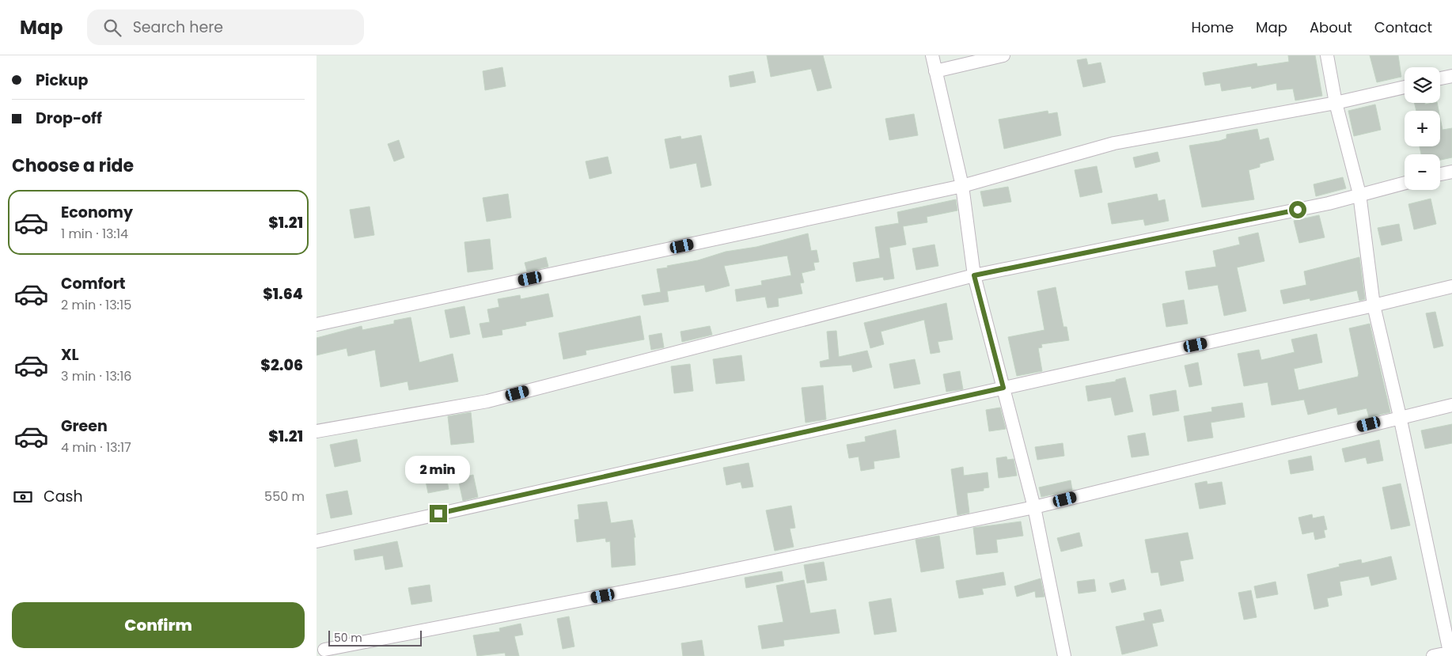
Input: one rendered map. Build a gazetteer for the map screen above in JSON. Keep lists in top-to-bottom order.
{
  "scale_bar": "50 m",
  "page": {
    "header": "Map",
    "search": "Search here",
    "nav": [
      "Home",
      "Map",
      "About",
      "Contact"
    ],
    "banner": ["Pickup", "Drop-off"],
    "map_buttons": ["+", "−"],
    "heading": "Choose a ride",
    "list": [
      {
        "name": "Economy",
        "note": "1 min · 13:14",
        "value": "$1.21"
      },
      {
        "name": "Comfort",
        "note": "2 min · 13:15",
        "value": "$1.64"
      },
      {
        "name": "XL",
        "note": "3 min · 13:16",
        "value": "$2.06"
      },
      {
        "name": "Green",
        "note": "4 min · 13:17",
        "value": "$1.21"
      }
    ],
    "bubble": "2 min",
    "pay": ["Cash", "550 m"],
    "buttons": "Confirm",
    "scale": "50 m"
  }
}
